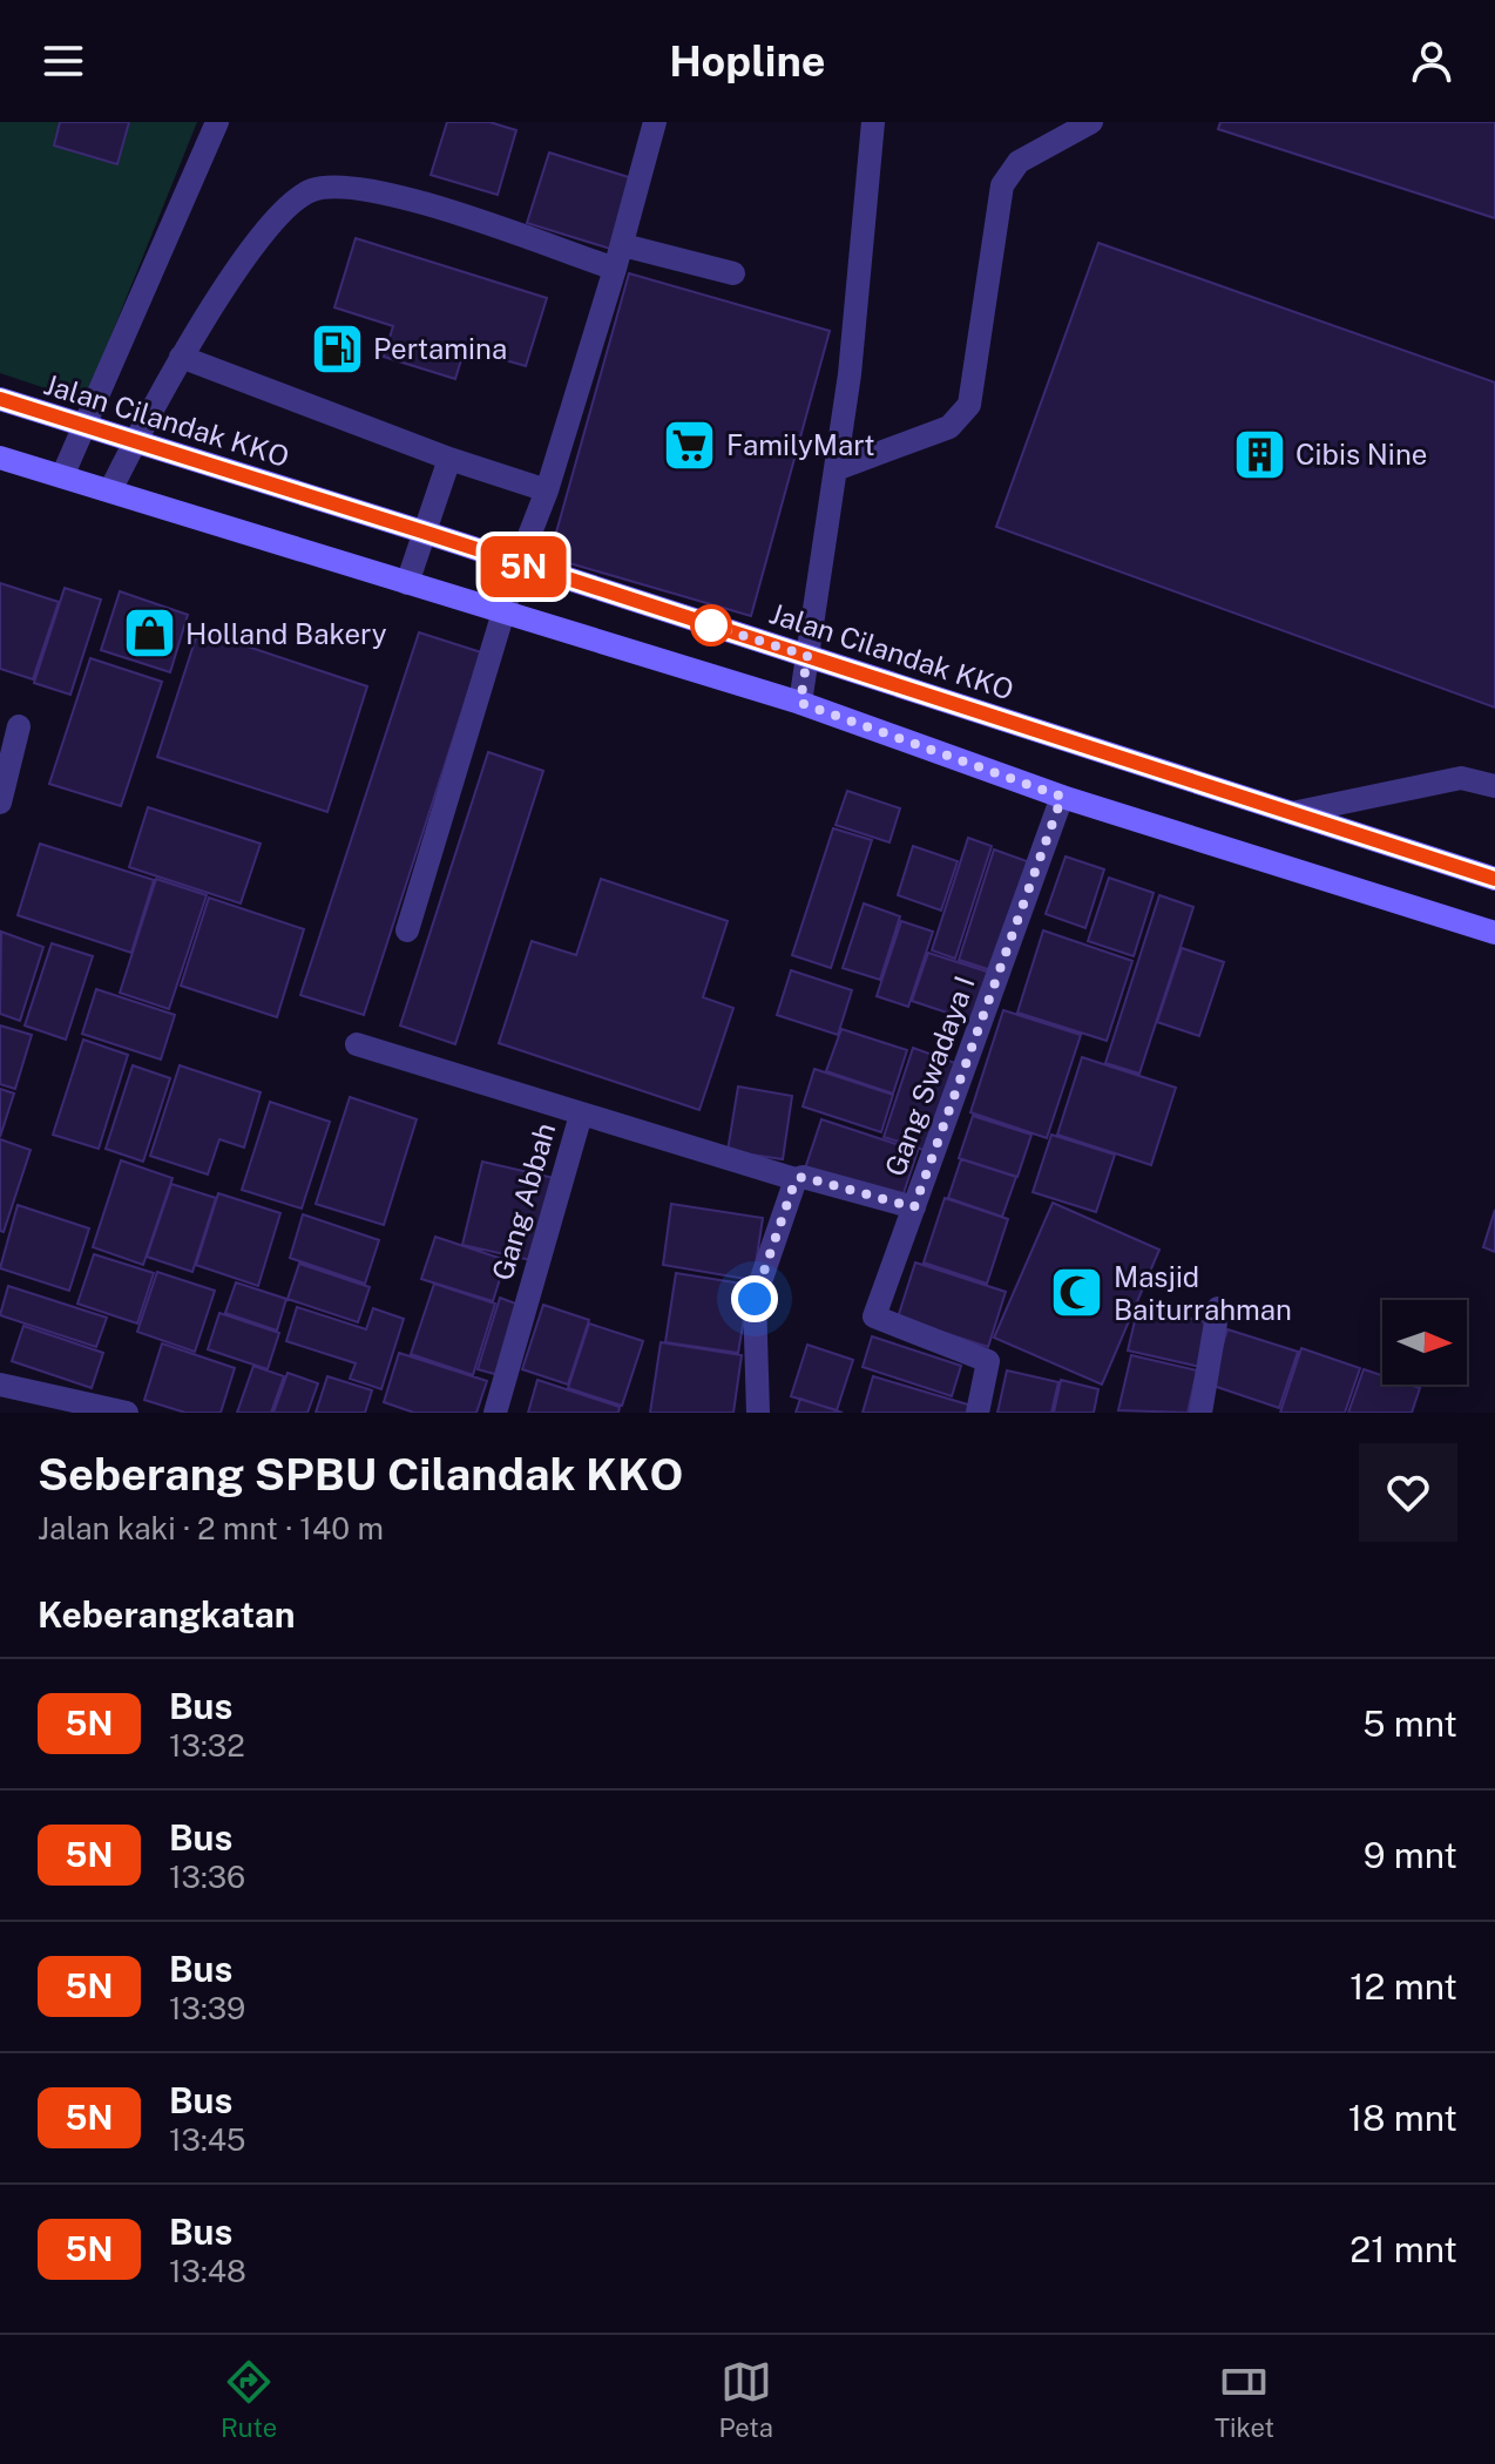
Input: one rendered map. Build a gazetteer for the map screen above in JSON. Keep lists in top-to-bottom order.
{
  "streets": {
    "street": ["Jalan Cilandak KKO", "Gang Swadaya I", "Gang Abbah"]
  },
  "crossings": [
    ["Gang Swadaya I", "Gang Abbah"]
  ],
  "places": {
    "fuel station": ["Pertamina"],
    "supermarket": ["FamilyMart"],
    "building": ["Cibis Nine"],
    "shop": ["Holland Bakery"],
    "mosque": ["Masjid Baiturrahman"]
  },
  "lines": ["bus line 5N"],
  "north": "right",
  "page": {
    "header": "Hopline",
    "on_map": "5N",
    "heading": [
      ["Seberang SPBU Cilandak KKO", "Jalan kaki · 2 mnt · 140 m"],
      "Keberangkatan"
    ],
    "list": [
      {
        "mark": "5N",
        "name": "Bus",
        "note": "13:32",
        "value": "5 mnt"
      },
      {
        "mark": "5N",
        "name": "Bus",
        "note": "13:36",
        "value": "9 mnt"
      },
      {
        "mark": "5N",
        "name": "Bus",
        "note": "13:39",
        "value": "12 mnt"
      },
      {
        "mark": "5N",
        "name": "Bus",
        "note": "13:45",
        "value": "18 mnt"
      },
      {
        "mark": "5N",
        "name": "Bus",
        "note": "13:48",
        "value": "21 mnt"
      }
    ],
    "tabs": ["Rute", "Peta", "Tiket"]
  }
}
